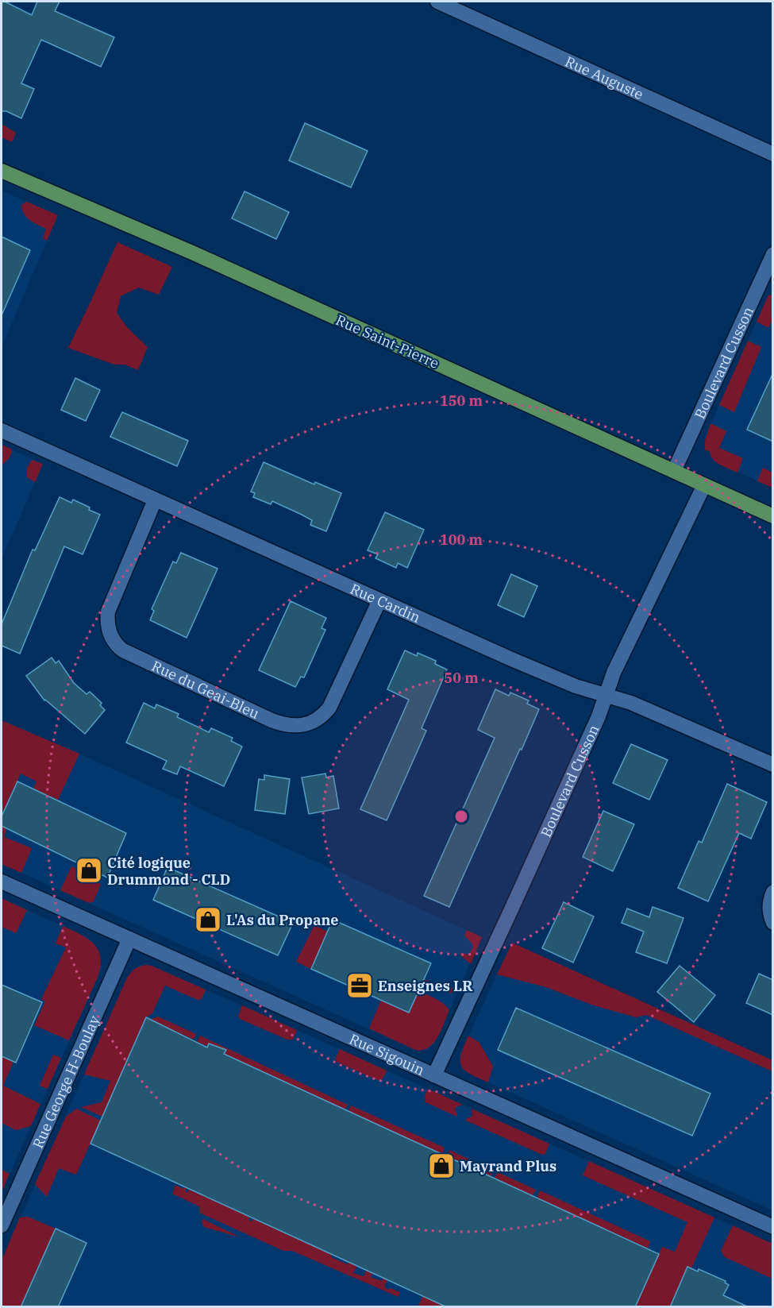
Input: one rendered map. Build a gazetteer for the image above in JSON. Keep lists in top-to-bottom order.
{
  "streets": {
    "main road": ["Rue Saint-Pierre"],
    "street": [
      "Rue Auguste",
      "Boulevard Cusson",
      "Rue Cardin",
      "Rue du Geai-Bleu",
      "Rue Sigouin",
      "Rue George H-Boulay"
    ]
  },
  "crossings": [
    ["Rue Saint-Pierre", "Boulevard Cusson"],
    ["Boulevard Cusson", "Rue Cardin"],
    ["Boulevard Cusson", "Rue Sigouin"],
    ["Rue Cardin", "Rue du Geai-Bleu"],
    ["Rue Sigouin", "Rue George H-Boulay"]
  ],
  "places": {
    "shop": ["Cité logique Drummond - CLD", "L'As du Propane", "Mayrand Plus"],
    "office": ["Enseignes LR"]
  },
  "rings": ["150 m", "100 m", "50 m"]
}
